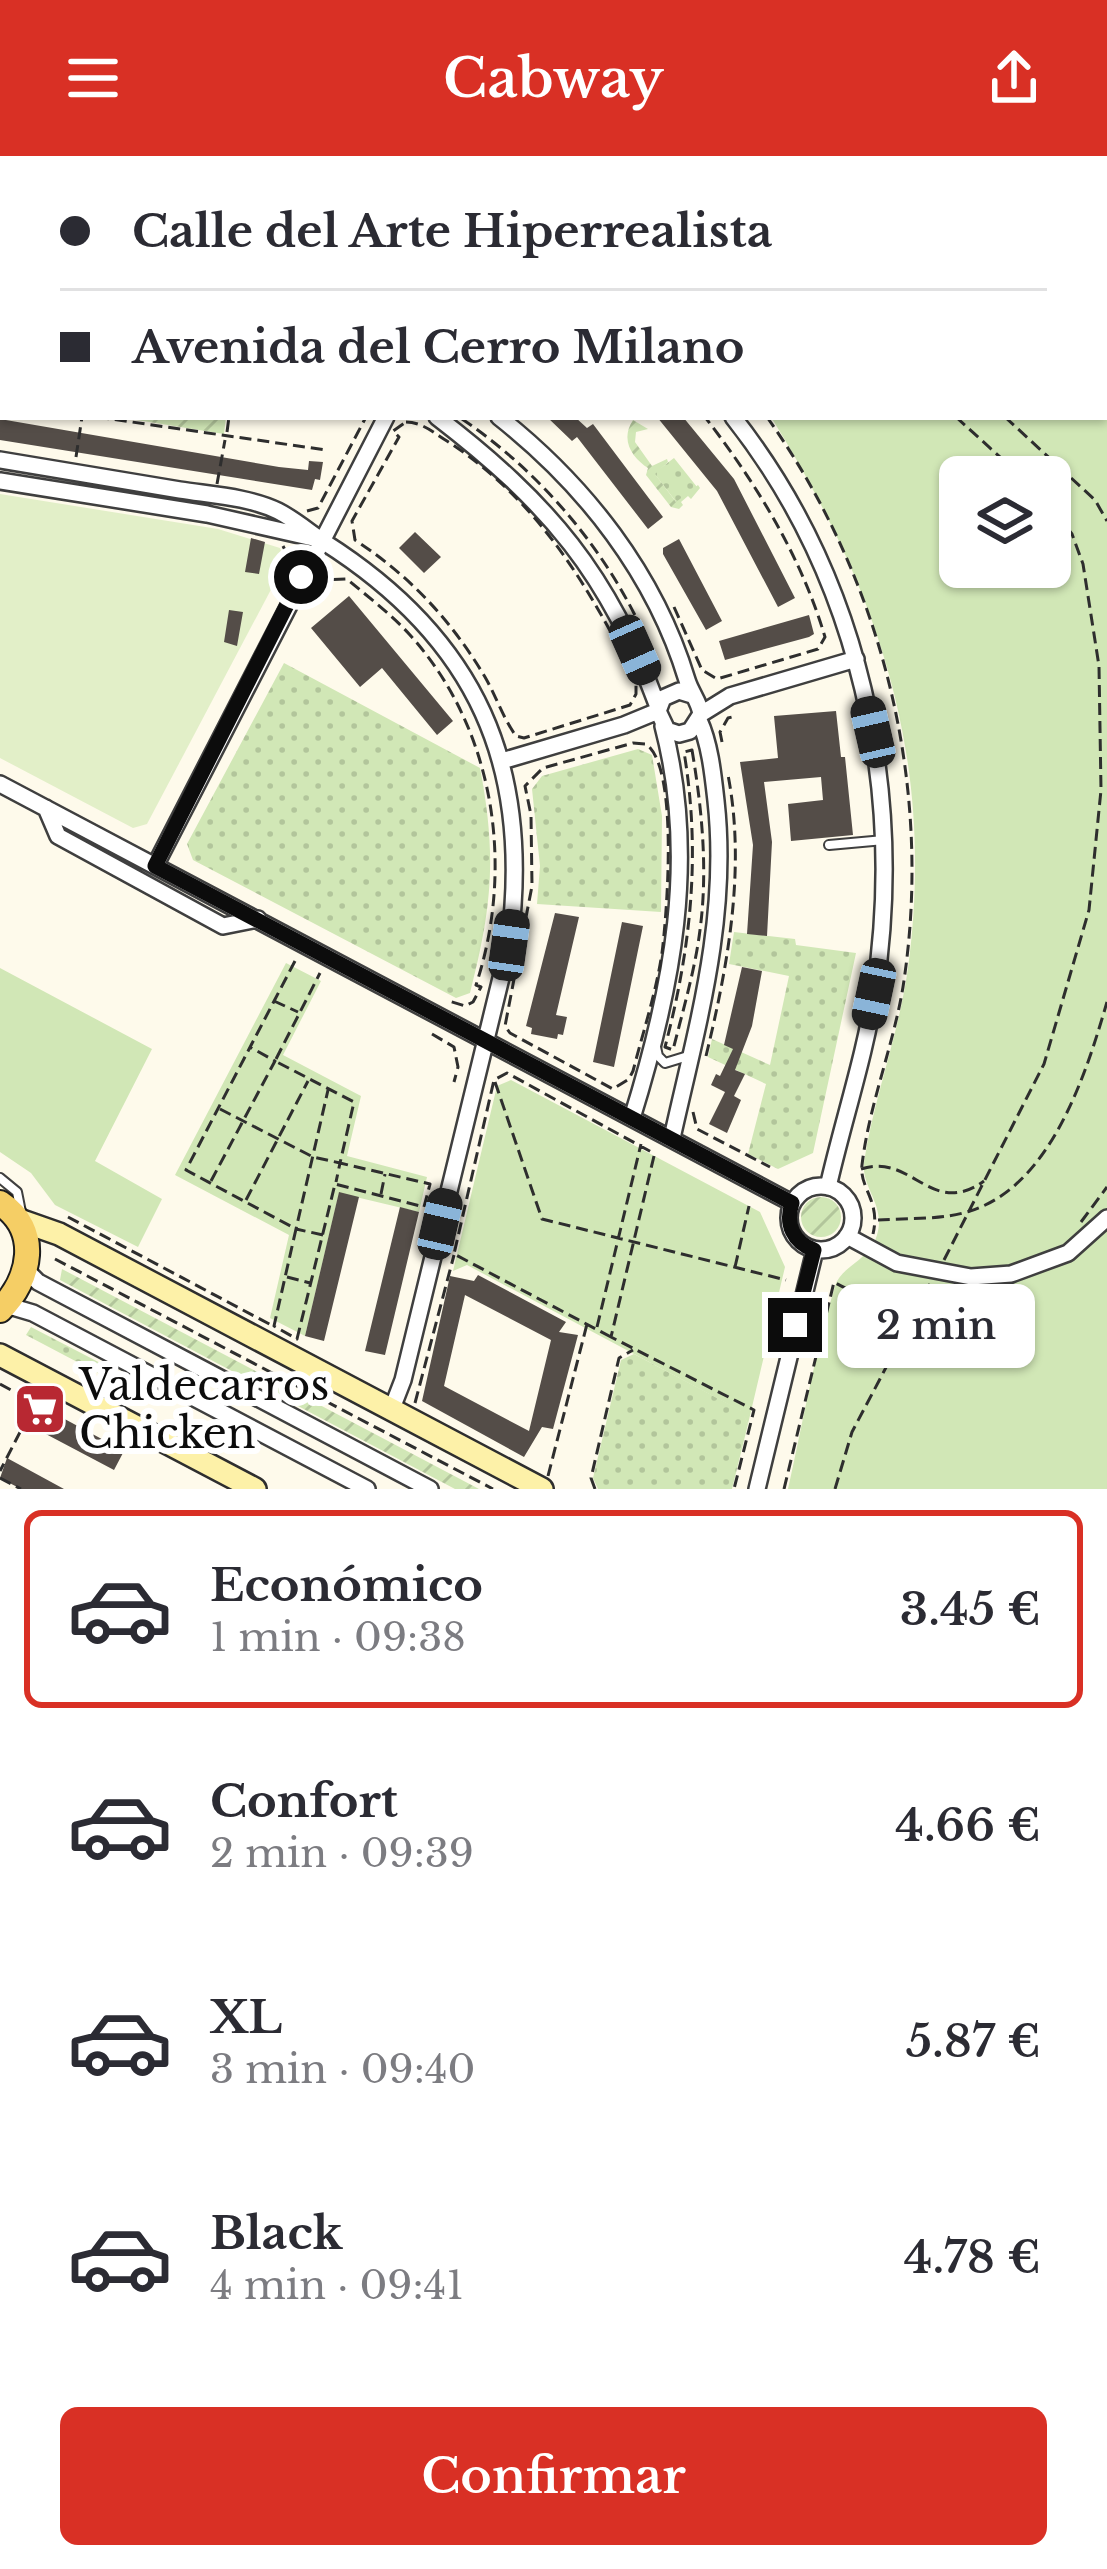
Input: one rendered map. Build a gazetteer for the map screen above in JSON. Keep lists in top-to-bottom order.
{
  "places": {
    "supermarket": ["Valdecarros Chicken"]
  },
  "page": {
    "header": "Cabway",
    "banner": ["Calle del Arte Hiperrealista", "Avenida del Cerro Milano"],
    "bubble": "2 min",
    "list": [
      {
        "name": "Económico",
        "note": "1 min · 09:38",
        "value": "3.45 €"
      },
      {
        "name": "Confort",
        "note": "2 min · 09:39",
        "value": "4.66 €"
      },
      {
        "name": "XL",
        "note": "3 min · 09:40",
        "value": "5.87 €"
      },
      {
        "name": "Black",
        "note": "4 min · 09:41",
        "value": "4.78 €"
      }
    ],
    "buttons": "Confirmar"
  }
}
